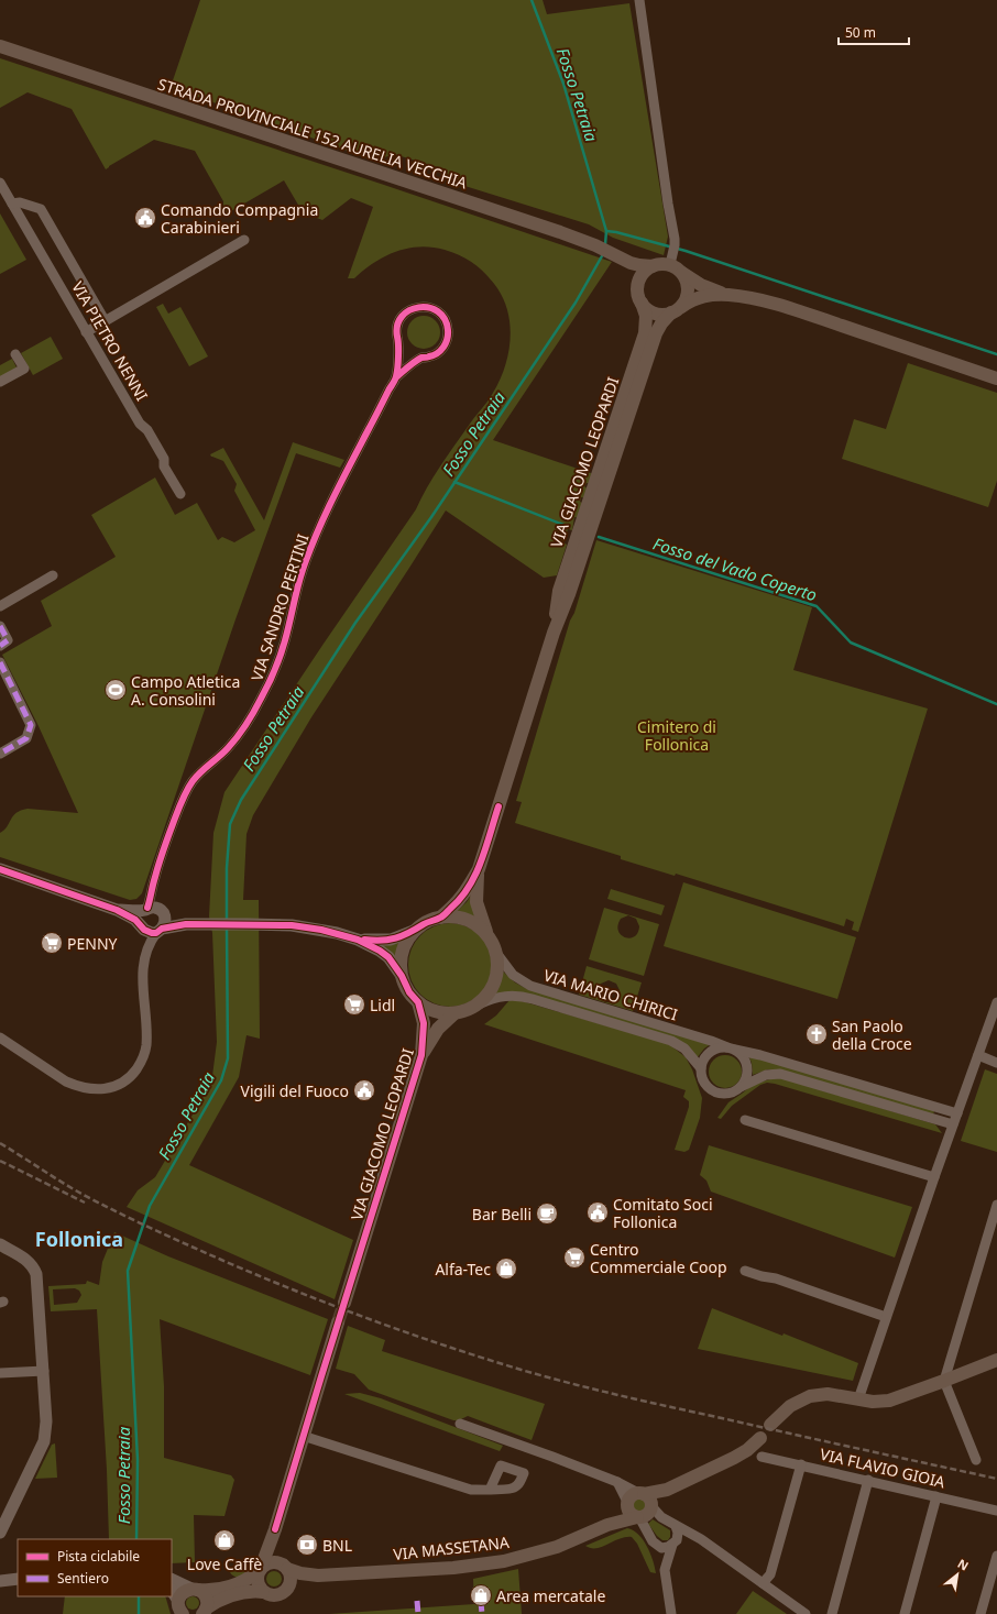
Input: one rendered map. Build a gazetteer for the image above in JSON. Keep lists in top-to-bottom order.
{
  "streets": {
    "main road": ["STRADA PROVINCIALE 152 AURELIA VECCHIA", "VIA GIACOMO LEOPARDI", "VIA MASSETANA"],
    "street": [
      "VIA PIETRO NENNI",
      "VIA SANDRO PERTINI",
      "VIA MARIO CHIRICI",
      "VIA FLAVIO GIOIA"
    ]
  },
  "crossings": [
    ["STRADA PROVINCIALE 152 AURELIA VECCHIA", "VIA GIACOMO LEOPARDI"],
    ["VIA GIACOMO LEOPARDI", "VIA MARIO CHIRICI"]
  ],
  "districts": ["Follonica"],
  "water": ["Fosso Petraia", "Fosso del Vado Coperto"],
  "parks": ["Cimitero di Follonica"],
  "places": {
    "public building": ["Comando Compagnia Carabinieri", "Vigili del Fuoco", "Comitato Soci Follonica"],
    "sports": ["Campo Atletica A. Consolini"],
    "supermarket": ["PENNY", "Lidl", "Centro Commerciale Coop"],
    "church": ["San Paolo della Croce"],
    "cafe": ["Bar Belli"],
    "shop": ["Alfa-Tec", "Love Caffè", "Area mercatale"],
    "bank": ["BNL"]
  },
  "legend": ["Pista ciclabile", "Sentiero"],
  "scale_bar": "50 m",
  "north": "top right"
}
